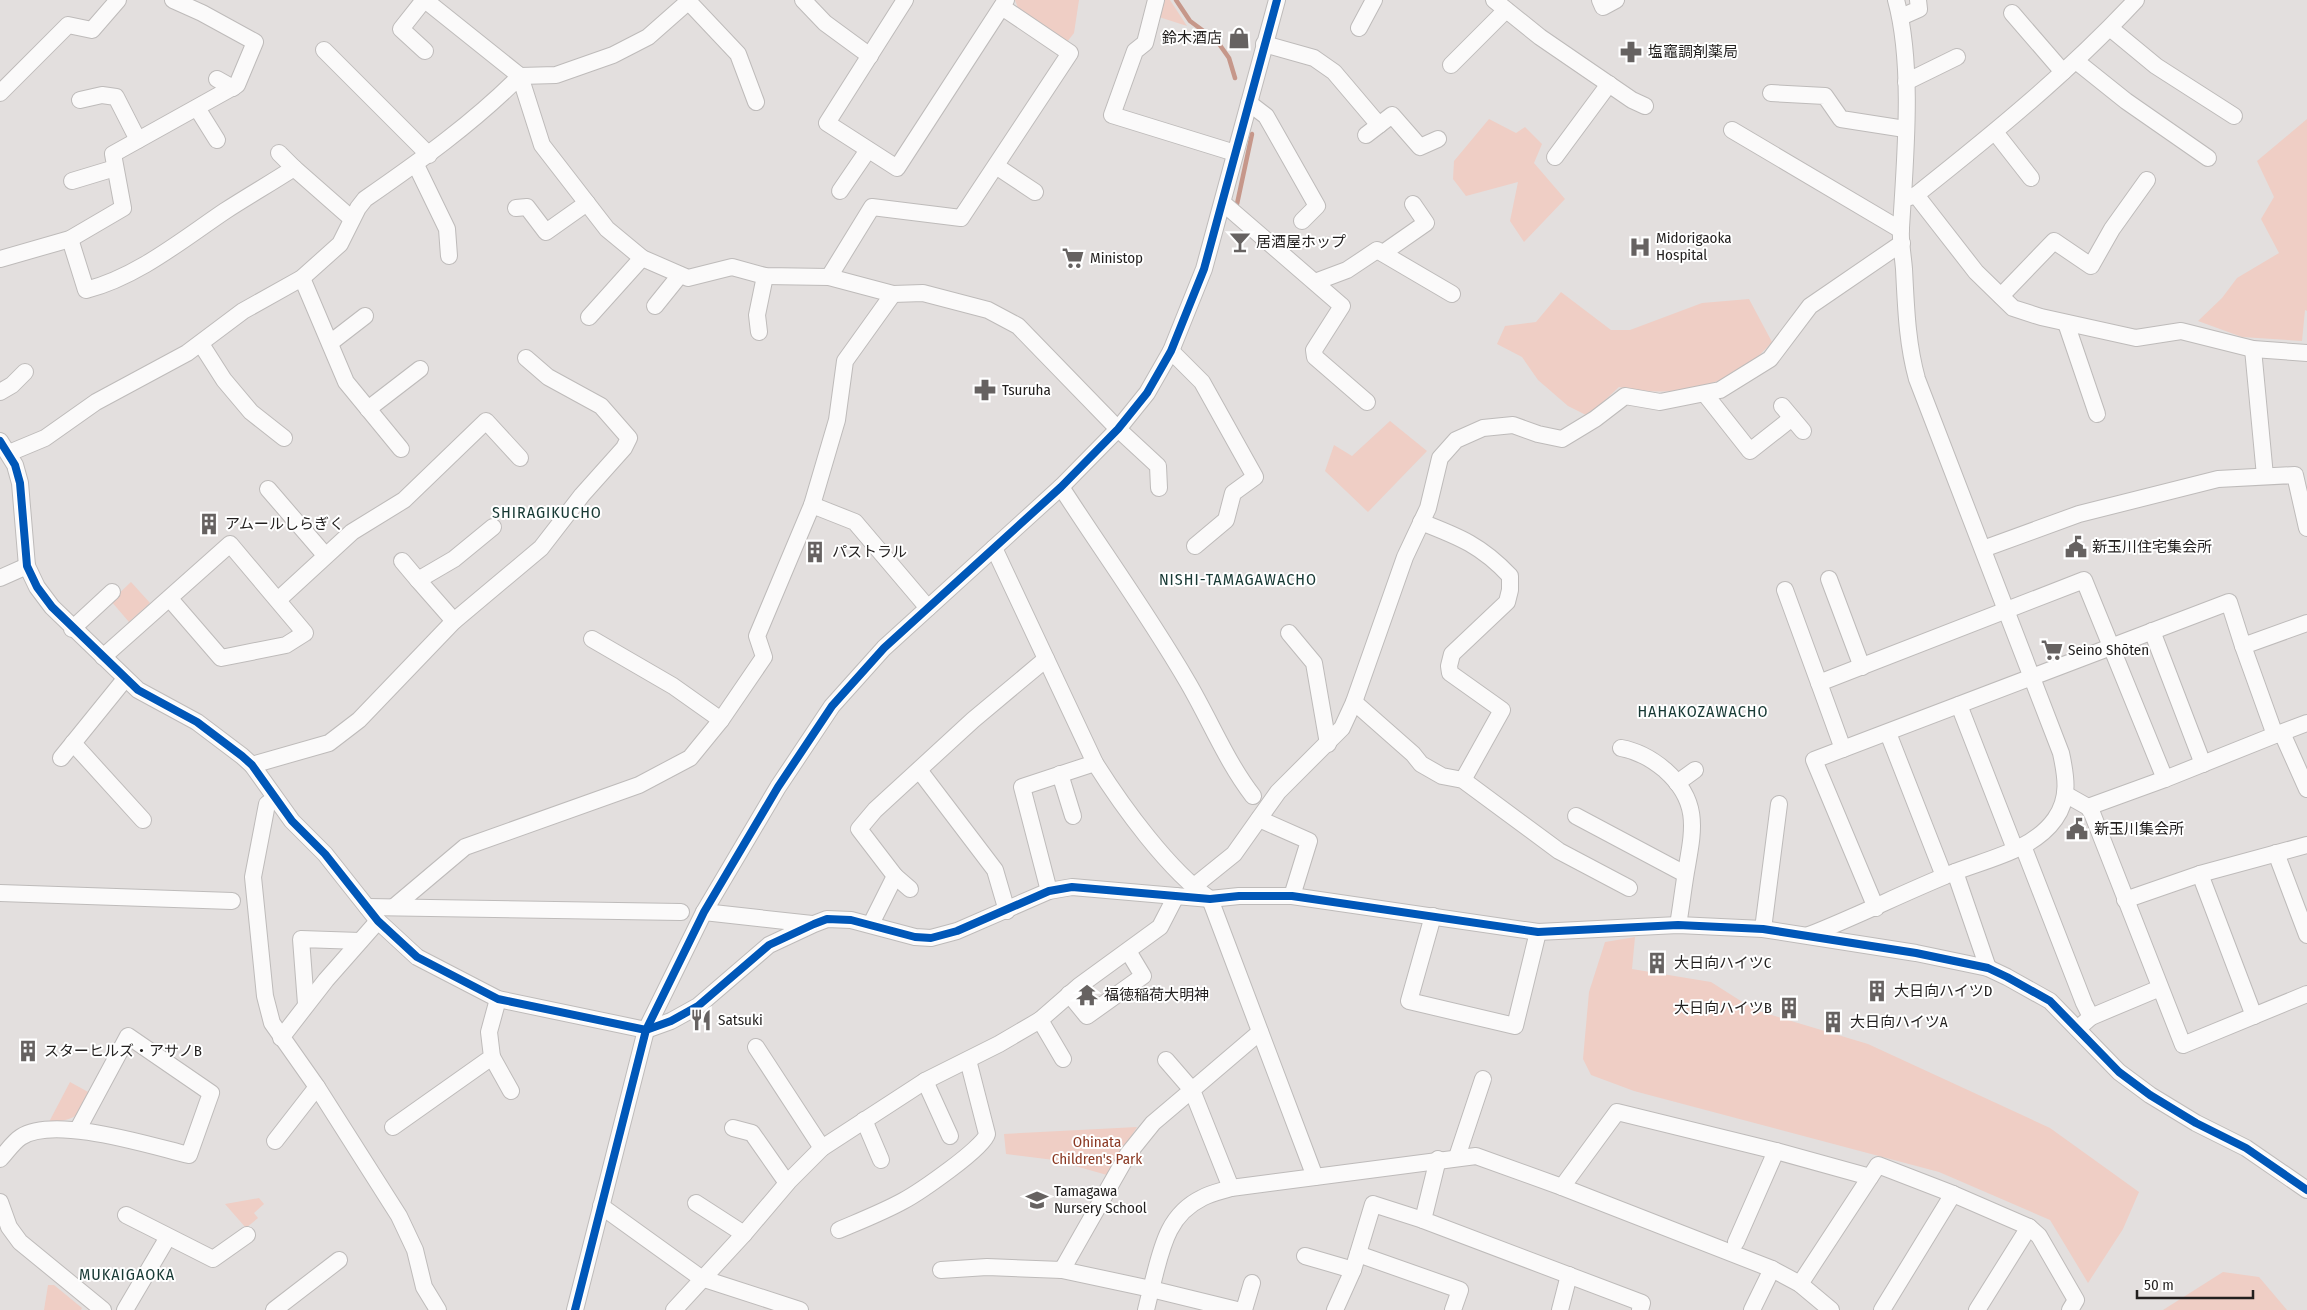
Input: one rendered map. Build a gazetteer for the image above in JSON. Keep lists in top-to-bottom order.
{
  "districts": [
    "SHIRAGIKUCHO",
    "NISHI-TAMAGAWACHO",
    "HAHAKOZAWACHO",
    "MUKAIGAOKA"
  ],
  "parks": ["Ohinata Children's Park"],
  "places": {
    "shop": ["鈴木酒店"],
    "pharmacy": ["塩竈調剤薬局", "Tsuruha"],
    "bar": ["居酒屋ホップ"],
    "hospital": ["Midorigaoka Hospital"],
    "supermarket": ["Ministop", "Seino Shōten"],
    "building": [
      "アムールしらぎく",
      "パストラル",
      "大日向ハイツC",
      "大日向ハイツD",
      "大日向ハイツB",
      "大日向ハイツA",
      "スターヒルズ・アサノB"
    ],
    "public building": ["新玉川住宅集会所", "新玉川集会所"],
    "temple": ["福徳稲荷大明神"],
    "restaurant": ["Satsuki"],
    "school or university": ["Tamagawa Nursery School"]
  },
  "scale_bar": "50 m"
}
